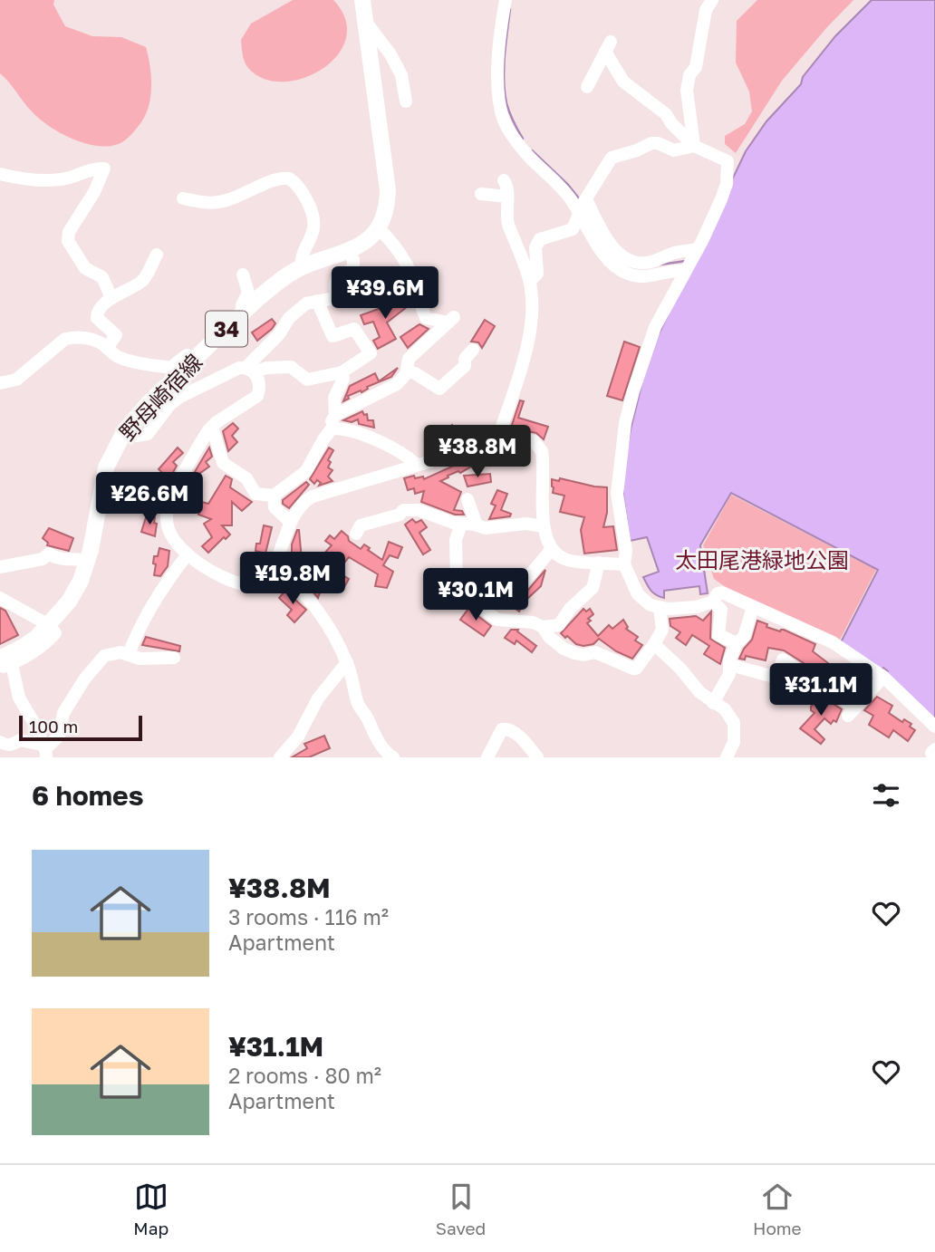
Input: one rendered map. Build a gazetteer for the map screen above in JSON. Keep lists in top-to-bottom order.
{
  "streets": {
    "main road": ["34", "野母崎宿線"]
  },
  "parks": ["太田尾港緑地公園"],
  "scale_bar": "100 m",
  "page": {
    "price": [
      "¥39.6M",
      "¥38.8M",
      "¥26.6M",
      "¥19.8M",
      "¥30.1M",
      "¥31.1M"
    ],
    "scale": "100 m",
    "heading": "6 homes",
    "list": [
      {
        "name": "¥38.8M",
        "note": "3 rooms · 116 m² · Apartment"
      },
      {
        "name": "¥31.1M",
        "note": "2 rooms · 80 m² · Apartment"
      }
    ],
    "tabs": ["Map", "Saved", "Home"]
  }
}
